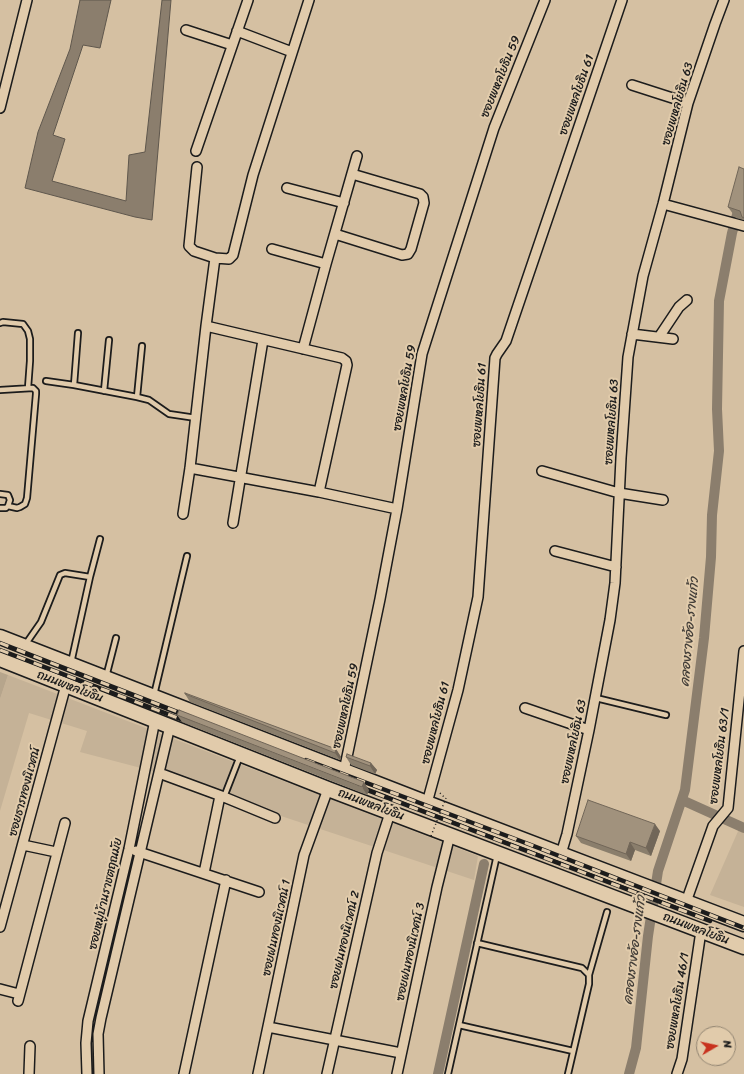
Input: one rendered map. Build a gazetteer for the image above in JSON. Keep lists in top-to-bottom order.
{
  "streets": {
    "main road": ["ถนนพหลโยธิน"],
    "street": [
      "ซอยพหลโยธิน 59",
      "ซอยพหลโยธิน 61",
      "ซอยพหลโยธิน 63",
      "ซอยพหลโยธิน 63/1",
      "ซอยธารทองนิเวศน์",
      "ซอยหมู่บ้านราชตฤณมัย",
      "ซอยฝนทองนิเวศน์ 1",
      "ซอยฝนทองนิเวศน์ 2",
      "ซอยฝนทองนิเวศน์ 3",
      "ซอยพหลโยธิน 46/1"
    ]
  },
  "crossings": [
    ["ซอยพหลโยธิน 59", "ถนนพหลโยธิน"],
    ["ซอยพหลโยธิน 61", "ถนนพหลโยธิน"],
    ["ซอยพหลโยธิน 63", "ถนนพหลโยธิน"],
    ["ถนนพหลโยธิน", "ซอยพหลโยธิน 63/1"],
    ["ถนนพหลโยธิน", "ซอยธารทองนิเวศน์"],
    ["ถนนพหลโยธิน", "ซอยหมู่บ้านราชตฤณมัย"],
    ["ถนนพหลโยธิน", "ซอยฝนทองนิเวศน์ 1"],
    ["ถนนพหลโยธิน", "ซอยฝนทองนิเวศน์ 2"],
    ["ถนนพหลโยธิน", "ซอยฝนทองนิเวศน์ 3"],
    ["ถนนพหลโยธิน", "ซอยพหลโยธิน 46/1"]
  ],
  "water": ["คลองรางอ้อ-รางแก้ว"],
  "north": "right"
}
